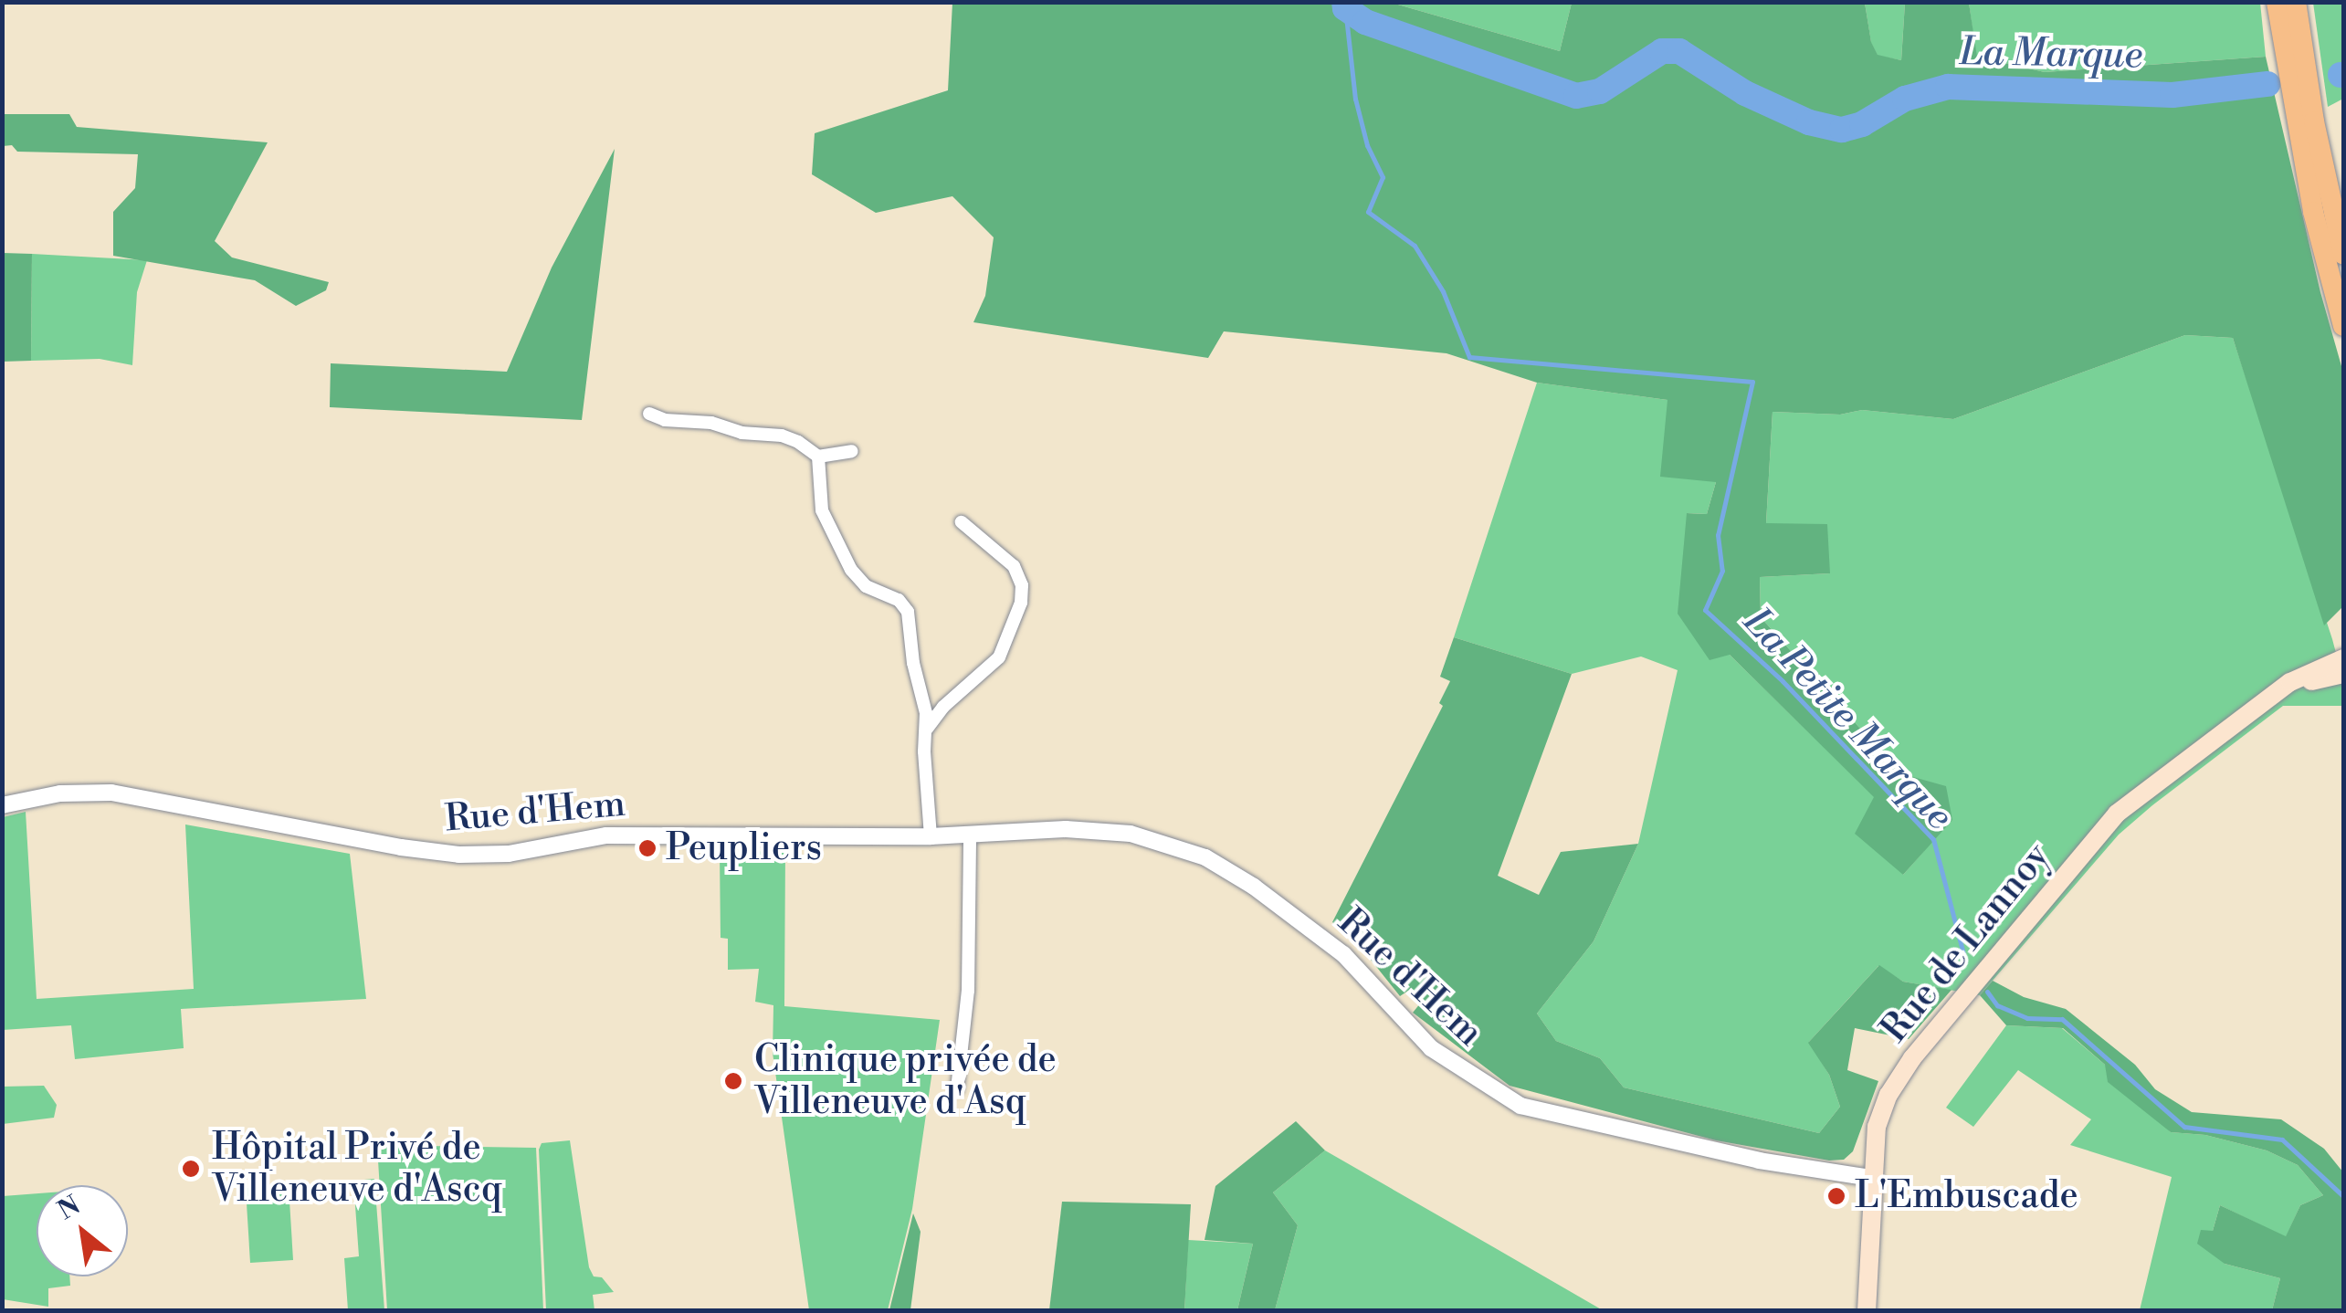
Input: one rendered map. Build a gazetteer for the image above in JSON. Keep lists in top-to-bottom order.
{
  "streets": {
    "main road": ["Rue de Lannoy"],
    "street": ["Rue d'Hem"]
  },
  "crossings": [
    ["Rue d'Hem", "Rue de Lannoy"]
  ],
  "water": ["La Marque", "La Petite Marque"],
  "places": [
    "Peupliers",
    "Clinique privée de Villeneuve d'Asq",
    "Hôpital Privé de Villeneuve d'Ascq",
    "L'Embuscade"
  ],
  "north": "top left"
}
